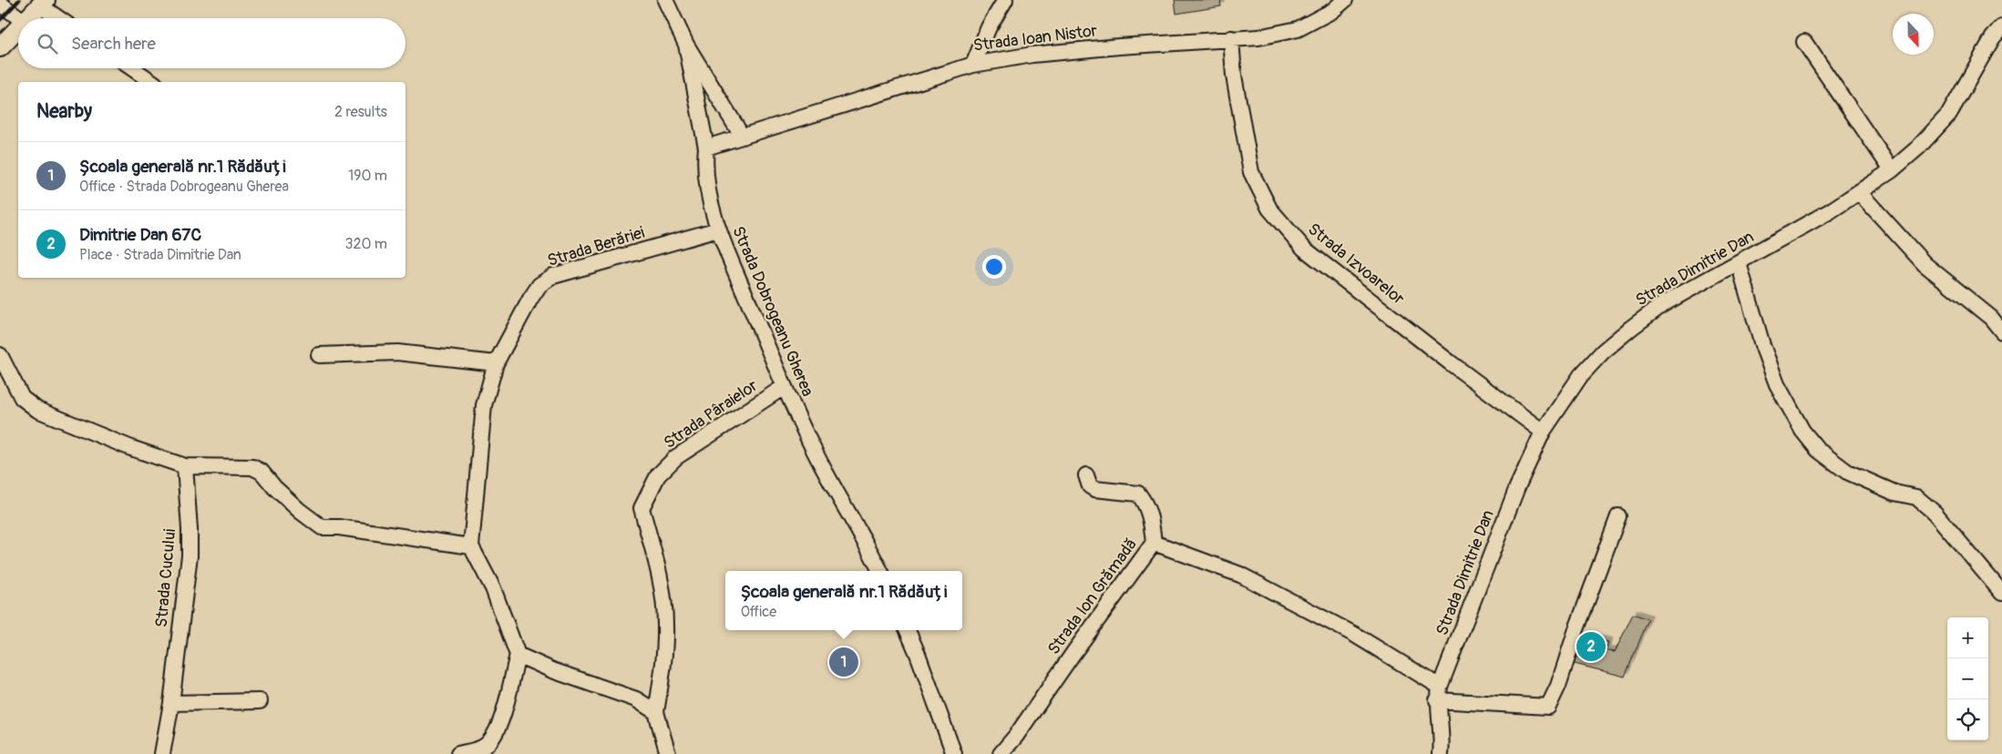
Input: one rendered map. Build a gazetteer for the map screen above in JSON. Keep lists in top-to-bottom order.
{
  "streets": {
    "street": [
      "Strada Ioan Nistor",
      "Strada Berăriei",
      "Strada Izvoarelor",
      "Strada Dimitrie Dan",
      "Strada Dobrogeanu Gherea",
      "Strada Pâraielor",
      "Strada Cucului",
      "Strada Ion Grămadă"
    ]
  },
  "crossings": [
    ["Strada Ioan Nistor", "Strada Izvoarelor"],
    ["Strada Ioan Nistor", "Strada Dobrogeanu Gherea"],
    ["Strada Berăriei", "Strada Dobrogeanu Gherea"],
    ["Strada Izvoarelor", "Strada Dimitrie Dan"],
    ["Strada Dimitrie Dan", "Strada Ion Grămadă"],
    ["Strada Dobrogeanu Gherea", "Strada Pâraielor"]
  ],
  "north": "bottom",
  "page": {
    "search": "Search here",
    "heading": ["Nearby", "2 results"],
    "list": [
      {
        "mark": "1",
        "name": "Școala generală nr.1 Rădăuți",
        "note": "Office · Strada Dobrogeanu Gherea",
        "value": "190 m"
      },
      {
        "mark": "2",
        "name": "Dimitrie Dan 67C",
        "note": "Place · Strada Dimitrie Dan",
        "value": "320 m"
      }
    ],
    "popup": ["Școala generală nr.1 Rădăuți", "Office"],
    "map_buttons": ["+", "−"],
    "pins": ["2", "1"]
  }
}
